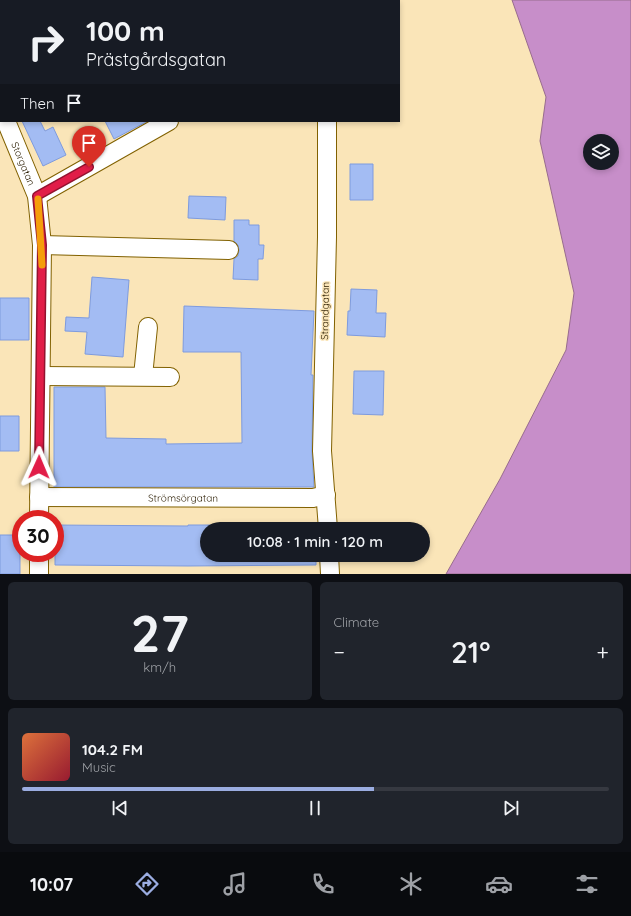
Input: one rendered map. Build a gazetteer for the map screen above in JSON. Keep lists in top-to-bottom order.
{
  "streets": {
    "street": ["Storgatan", "Strandgatan", "Strömsörgatan"]
  },
  "crossings": [
    ["Storgatan", "Strömsörgatan"],
    ["Strandgatan", "Strömsörgatan"]
  ],
  "page": {
    "turn": ["100 m", "Prästgårdsgatan"],
    "then": "Then",
    "limit": "30",
    "trip": "10:08 · 1 min · 120 m",
    "tile": [
      ["27", "km/h"],
      "Climate"
    ],
    "heat": ["−", "21°", "+"],
    "song": ["104.2 FM", "Music"],
    "tabs": "10:07"
  }
}
